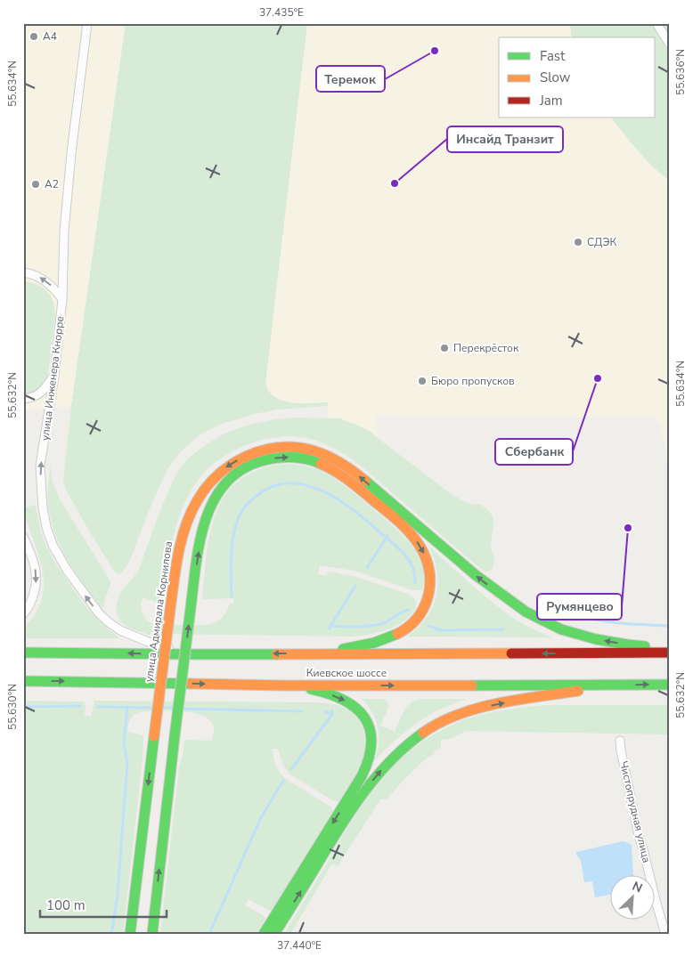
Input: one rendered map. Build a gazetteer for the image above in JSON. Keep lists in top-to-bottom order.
{
  "streets": {
    "main road": ["улица Адмирала Корнилова", "Киевское шоссе"],
    "street": ["улица Инженера Кнорре", "Чистопрудная улица"]
  },
  "crossings": [
    ["улица Инженера Кнорре", "Киевское шоссе"]
  ],
  "one_way": ["улица Инженера Кнорре"],
  "places": [
    "А4",
    "Теремок",
    "Инсайд Транзит",
    "А2",
    "СДЭК",
    "Перекрёсток",
    "Сбербанк",
    "Бюро пропусков",
    "Румянцево"
  ],
  "legend": ["Fast", "Slow", "Jam"],
  "scale_bar": "100 m",
  "north": "top right",
  "coordinates": [
    "37.435°E",
    "55.636°N",
    "55.634°N",
    "55.632°N",
    "55.630°N",
    "37.440°E"
  ]
}
